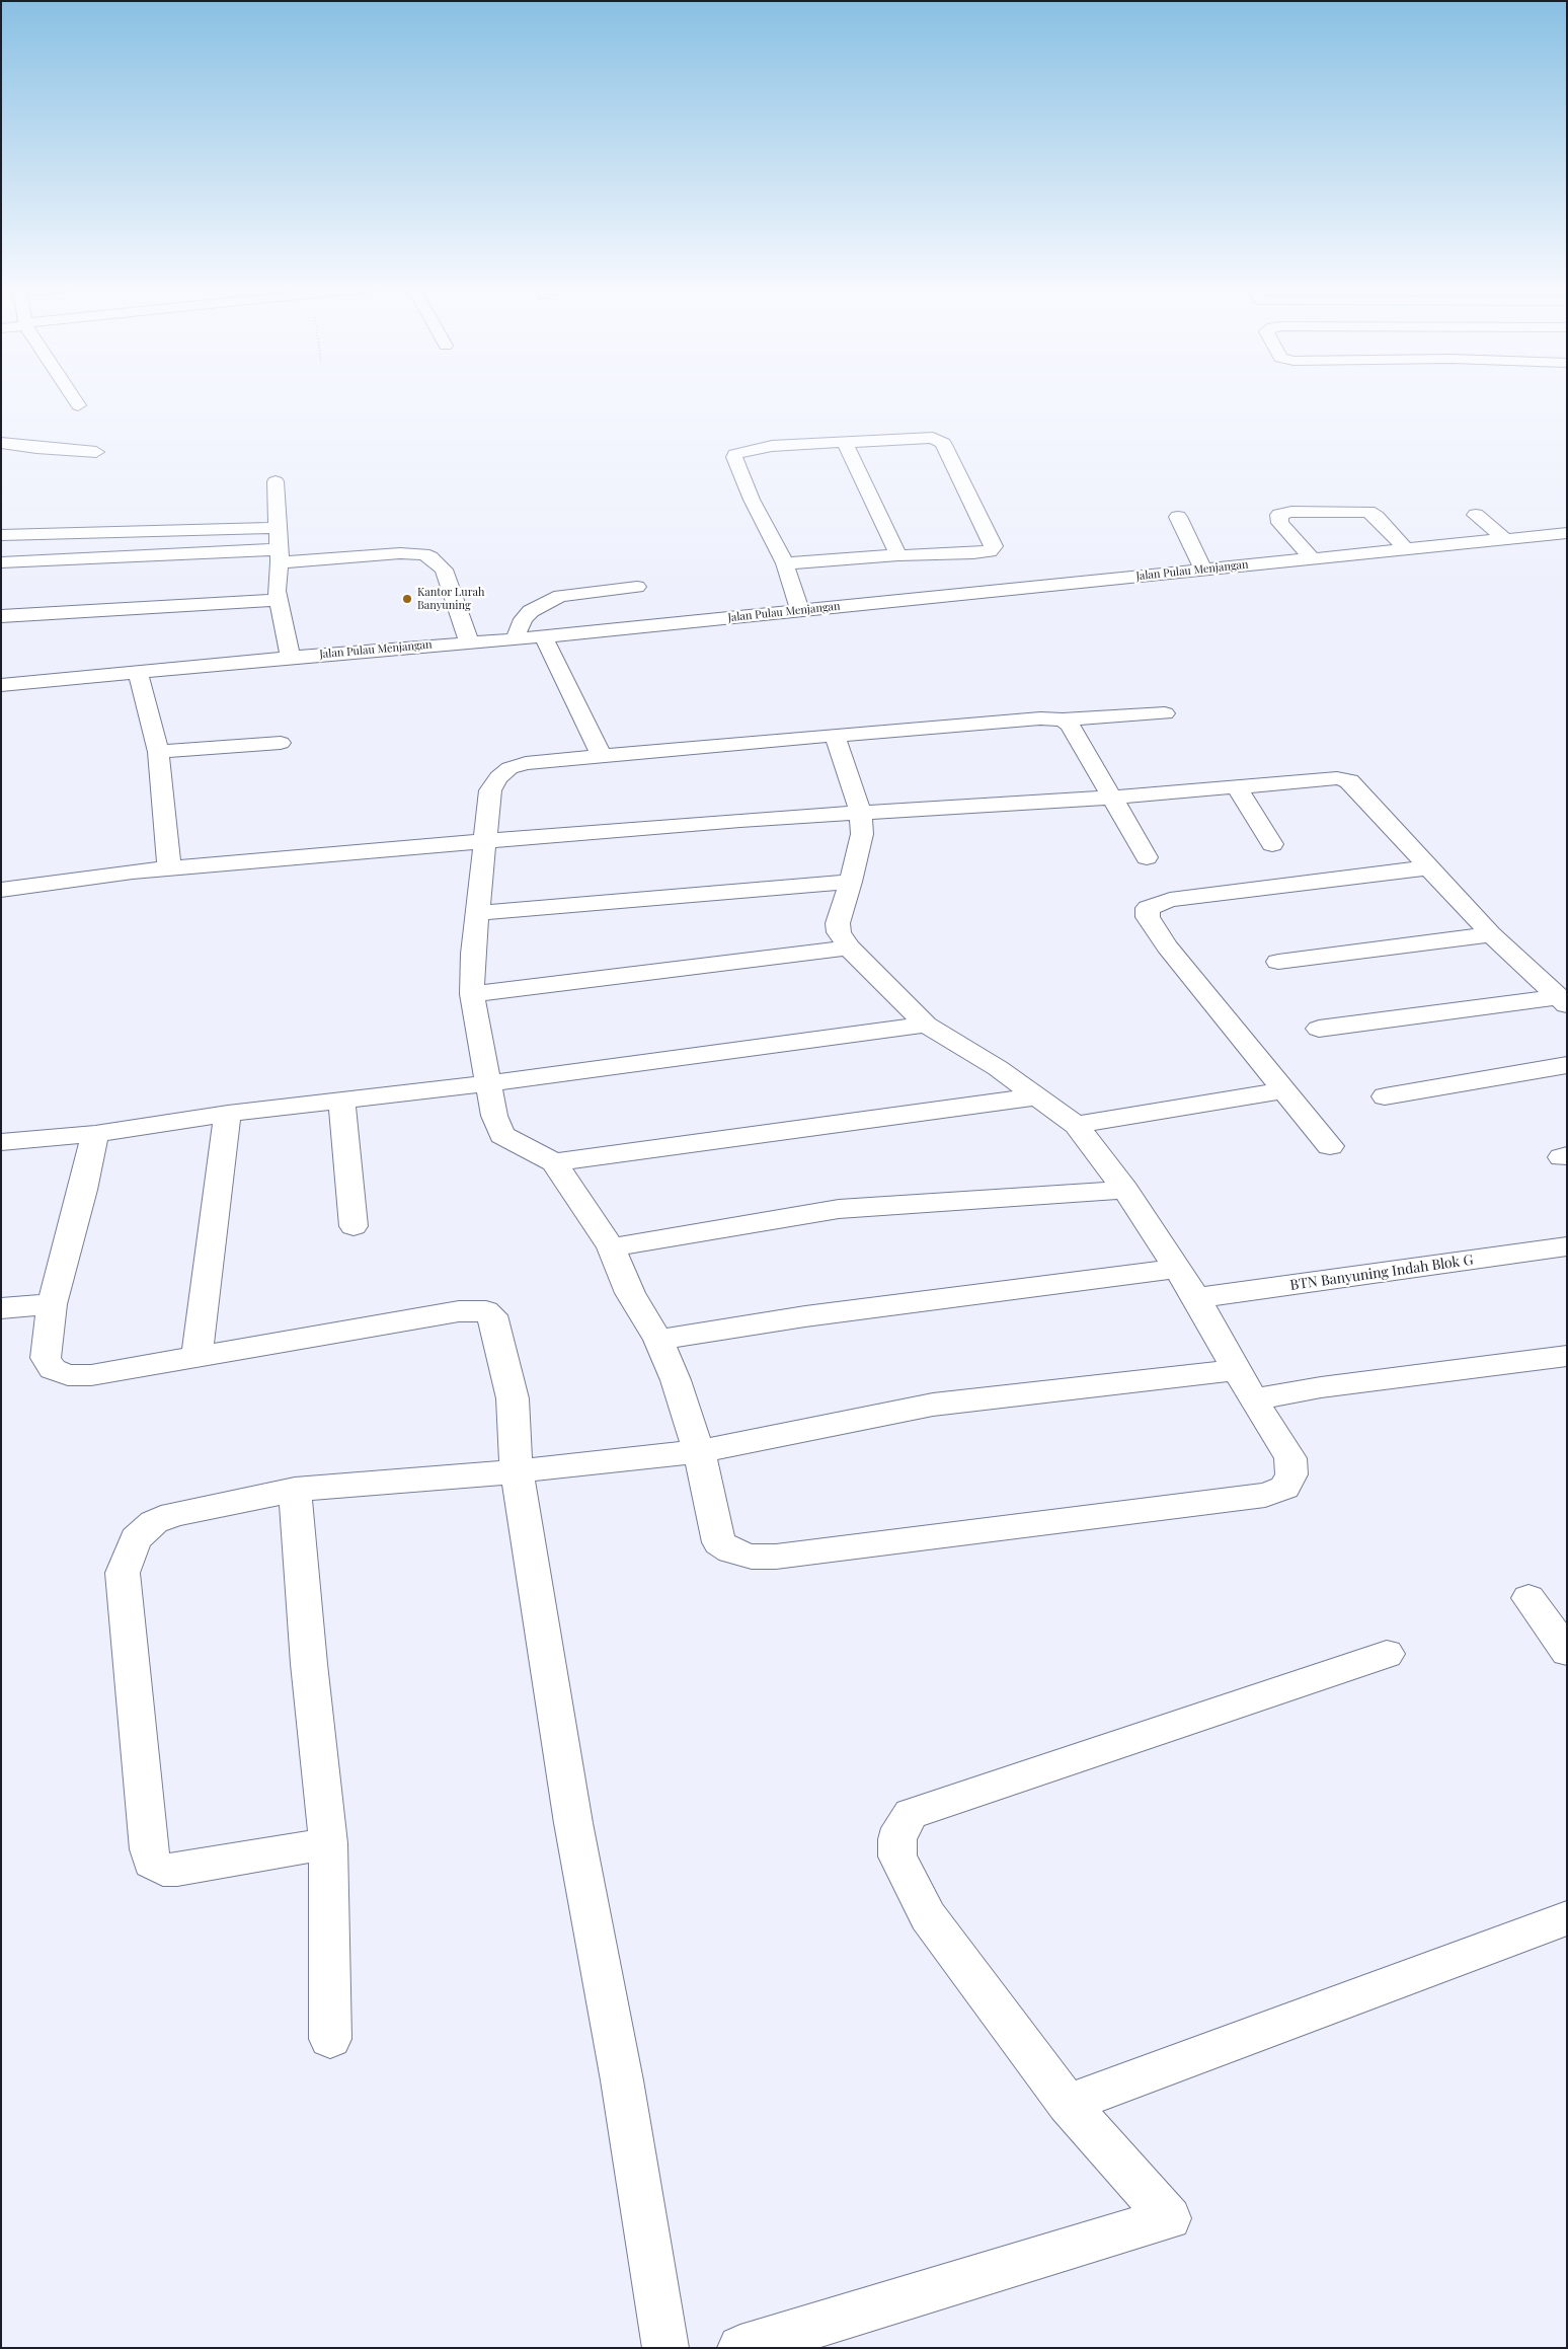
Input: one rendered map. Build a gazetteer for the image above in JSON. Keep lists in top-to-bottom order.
{
  "streets": {
    "street": ["Jalan Pulau Menjangan", "BTN Banyuning Indah Blok G"]
  },
  "places": ["Kantor Lurah Banyuning"]
}
